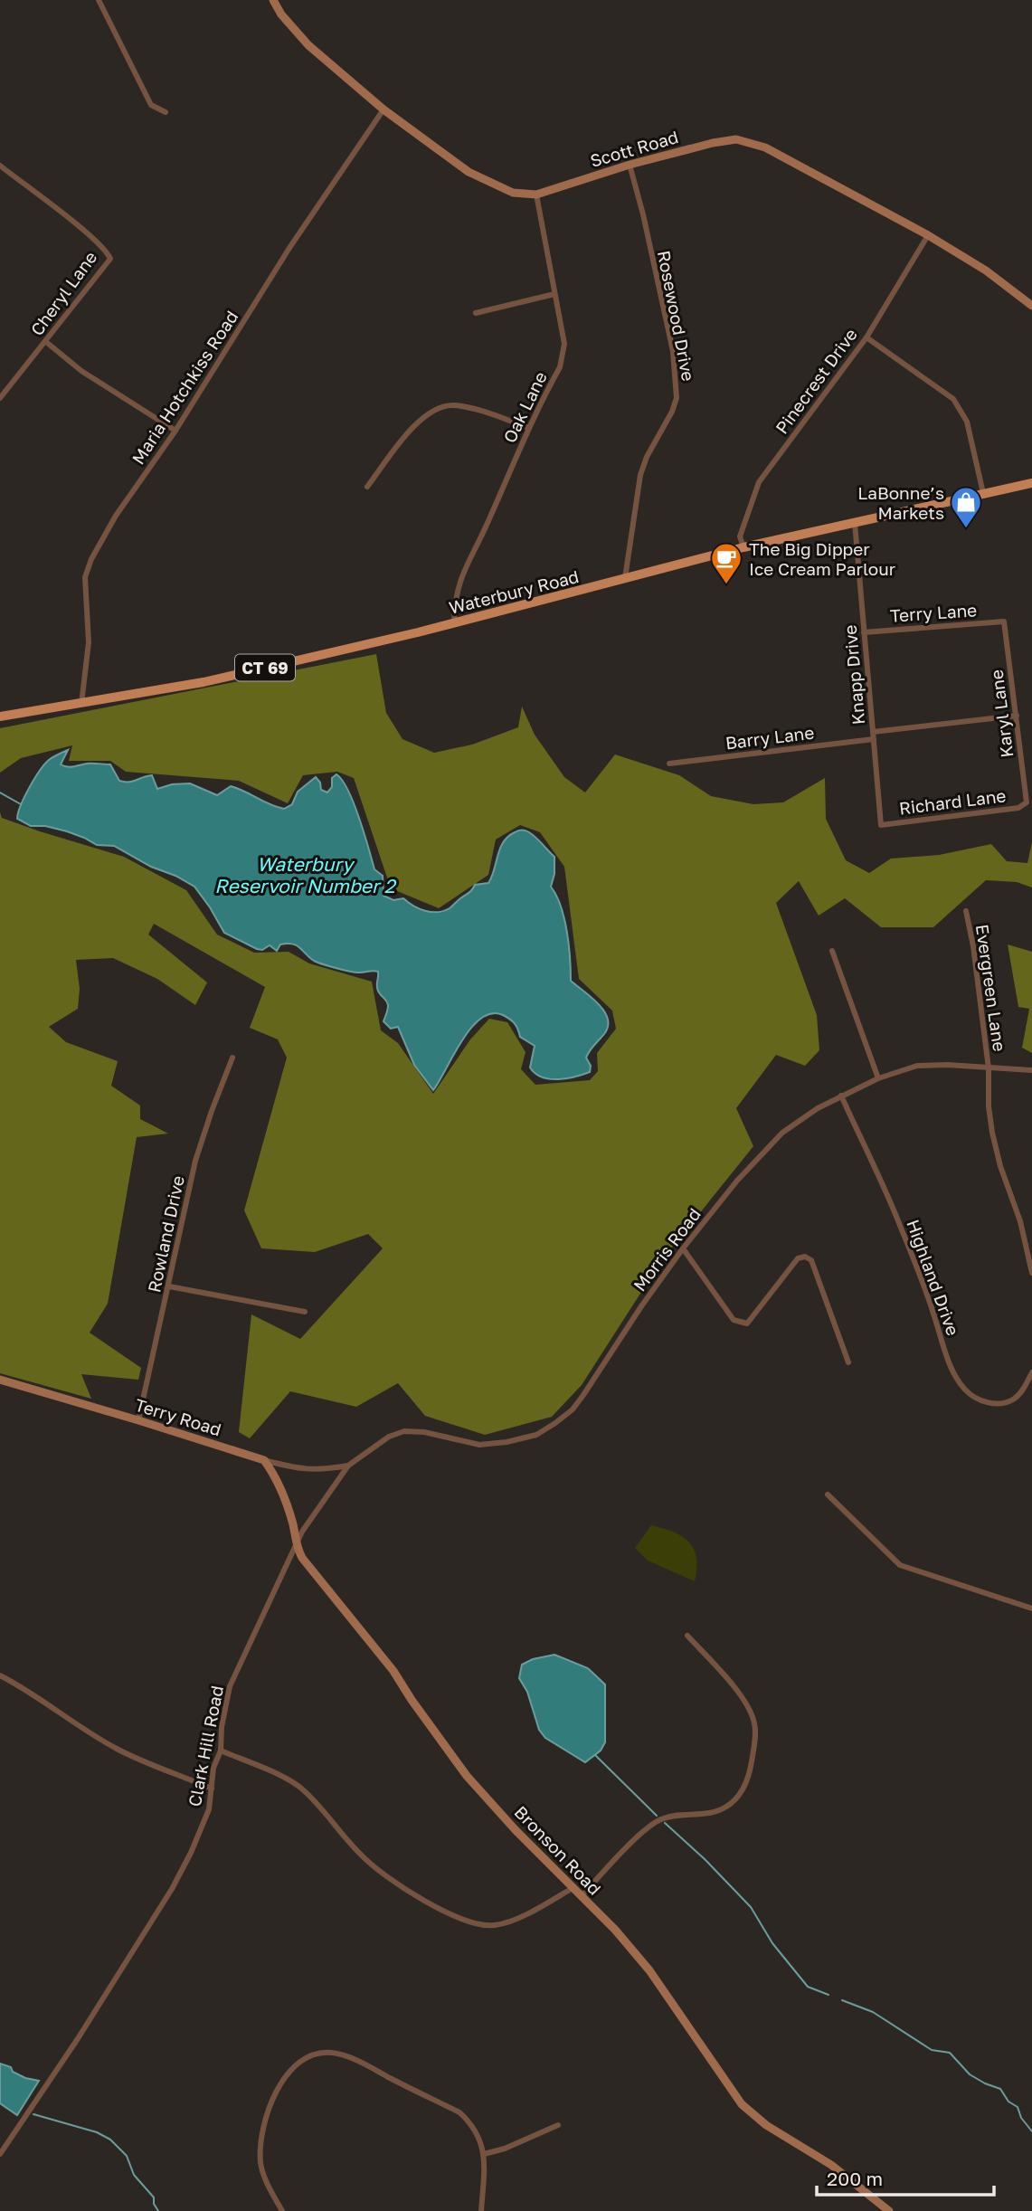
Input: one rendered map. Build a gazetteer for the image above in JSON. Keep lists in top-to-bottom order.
{
  "streets": {
    "main road": ["Waterbury Road", "CT 69"],
    "street": [
      "Scott Road",
      "Cheryl Lane",
      "Rosewood Drive",
      "Pinecrest Drive",
      "Maria Hotchkiss Road",
      "Oak Lane",
      "Terry Lane",
      "Knapp Drive",
      "Karyl Lane",
      "Barry Lane",
      "Richard Lane",
      "Evergreen Lane",
      "Rowland Drive",
      "Morris Road",
      "Highland Drive",
      "Terry Road",
      "Clark Hill Road",
      "Bronson Road"
    ]
  },
  "crossings": [
    ["Scott Road", "Rosewood Drive"],
    ["Scott Road", "Pinecrest Drive"],
    ["Scott Road", "Maria Hotchkiss Road"],
    ["Scott Road", "Oak Lane"],
    ["Rosewood Drive", "Waterbury Road"],
    ["Pinecrest Drive", "Waterbury Road"],
    ["Maria Hotchkiss Road", "Waterbury Road"],
    ["Oak Lane", "Waterbury Road"],
    ["Waterbury Road", "Knapp Drive"],
    ["Terry Lane", "Knapp Drive"],
    ["Terry Lane", "Karyl Lane"],
    ["Knapp Drive", "Barry Lane"],
    ["Knapp Drive", "Richard Lane"],
    ["Karyl Lane", "Richard Lane"],
    ["Evergreen Lane", "Morris Road"],
    ["Rowland Drive", "Terry Road"],
    ["Morris Road", "Highland Drive"],
    ["Morris Road", "Terry Road"],
    ["Morris Road", "Clark Hill Road"],
    ["Terry Road", "Clark Hill Road"],
    ["Terry Road", "Bronson Road"],
    ["Clark Hill Road", "Bronson Road"]
  ],
  "water": ["Waterbury Reservoir Number 2"],
  "places": {
    "shop": ["LaBonne’s Markets"],
    "cafe": ["The Big Dipper Ice Cream Parlour"]
  },
  "scale_bar": "200 m"
}
